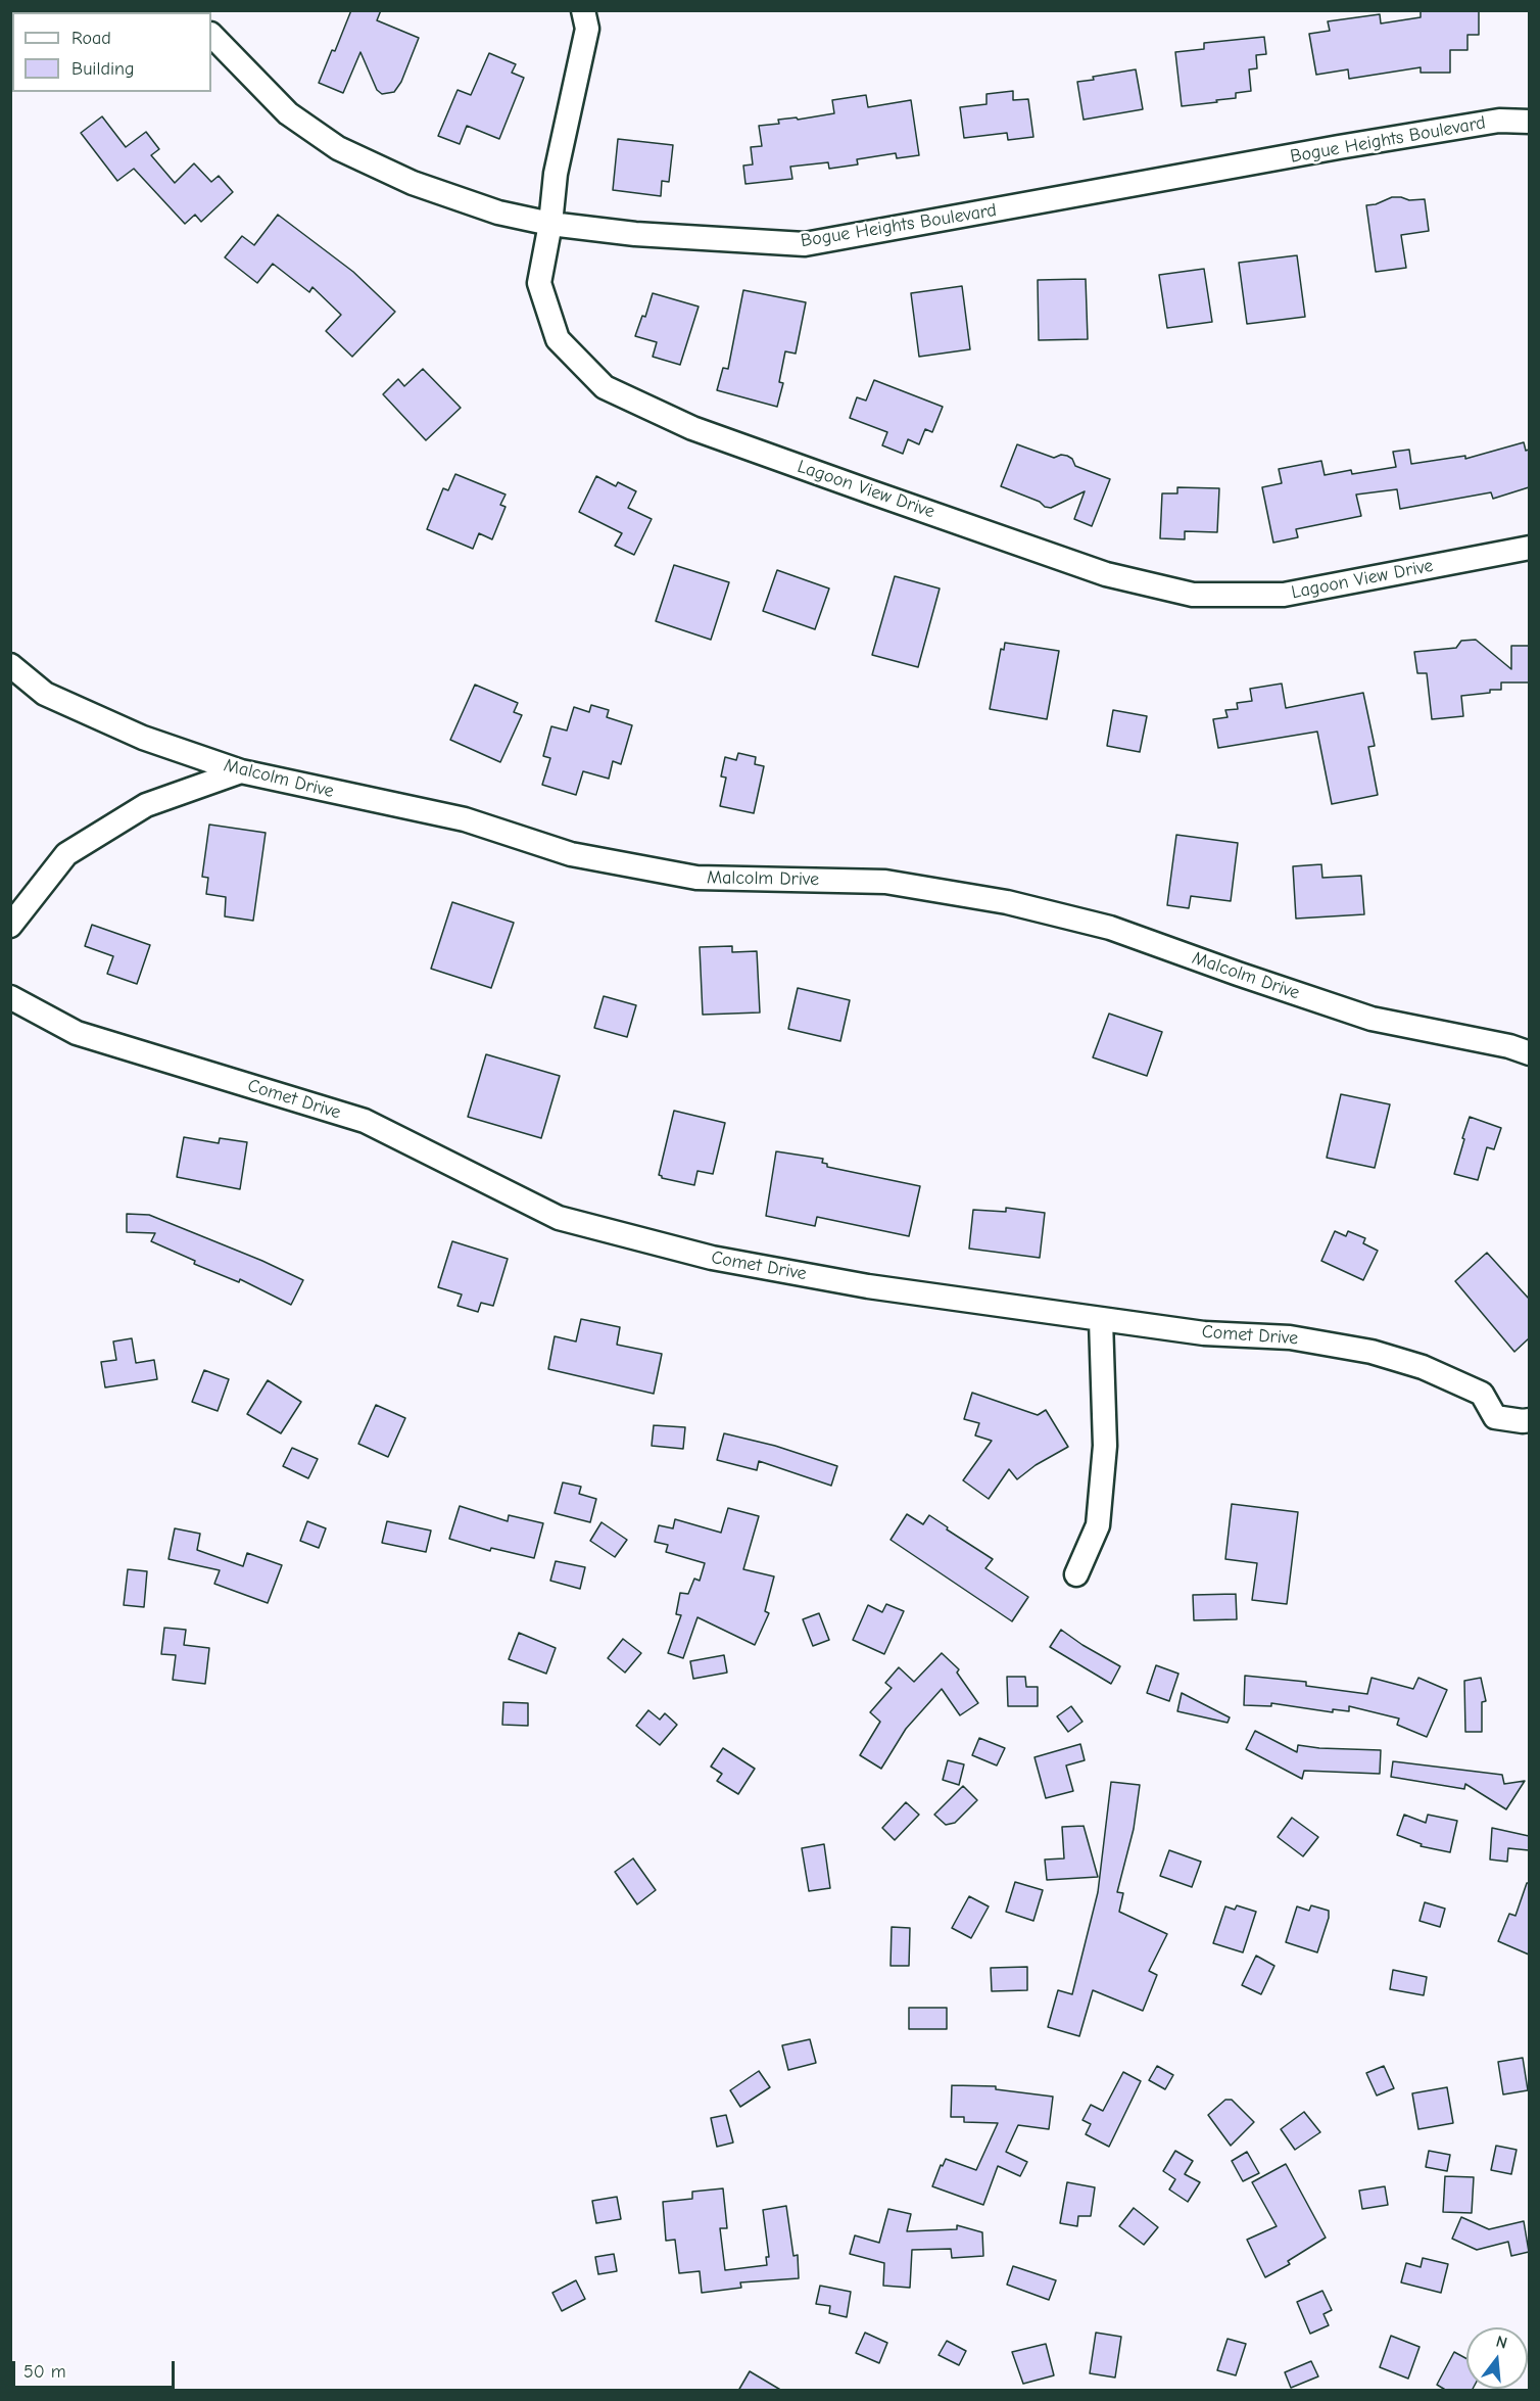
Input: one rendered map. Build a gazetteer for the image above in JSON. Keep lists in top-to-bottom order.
{
  "streets": {
    "street": [
      "Bogue Heights Boulevard",
      "Lagoon View Drive",
      "Malcolm Drive",
      "Comet Drive"
    ]
  },
  "crossings": [
    ["Bogue Heights Boulevard", "Lagoon View Drive"]
  ],
  "legend": ["Road", "Building"],
  "scale_bar": "50 m",
  "north": "top"
}
